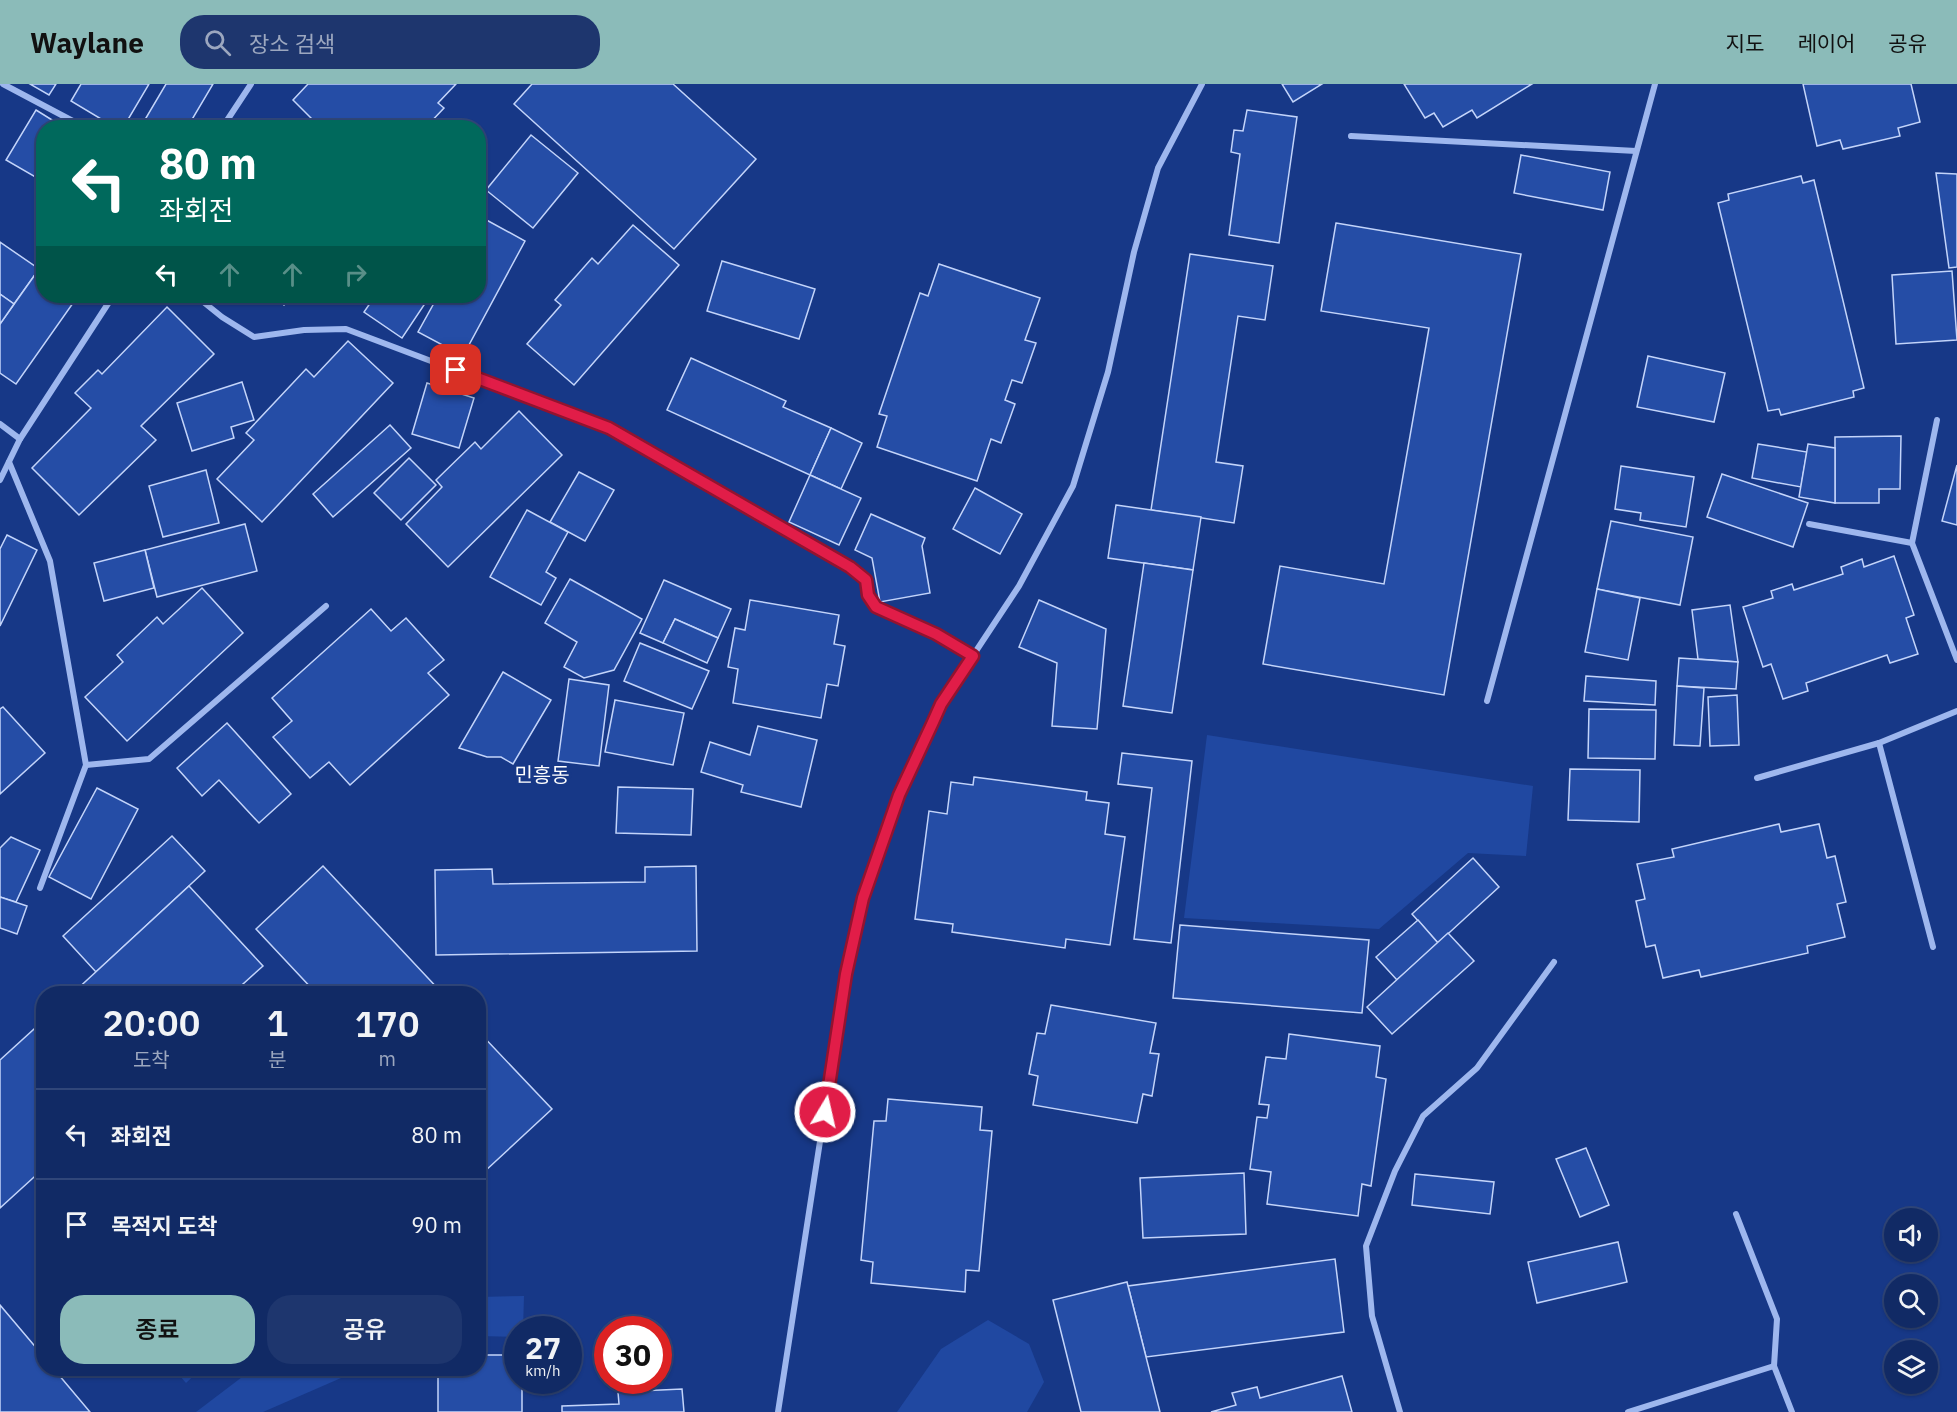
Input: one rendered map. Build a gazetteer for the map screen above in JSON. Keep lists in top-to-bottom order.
{
  "districts": ["민흥동"],
  "page": {
    "header": "Waylane",
    "search": "장소 검색",
    "nav": ["지도", "레이어", "공유"],
    "turn": ["80 m", "좌회전"],
    "eta": [
      "20:00",
      "도착",
      "1",
      "분",
      "170",
      "m"
    ],
    "list": [
      {
        "name": "좌회전",
        "value": "80 m"
      },
      {
        "name": "목적지 도착",
        "value": "90 m"
      }
    ],
    "buttons": ["종료", "공유"],
    "speed": "27 km/h",
    "limit": "30"
  }
}
